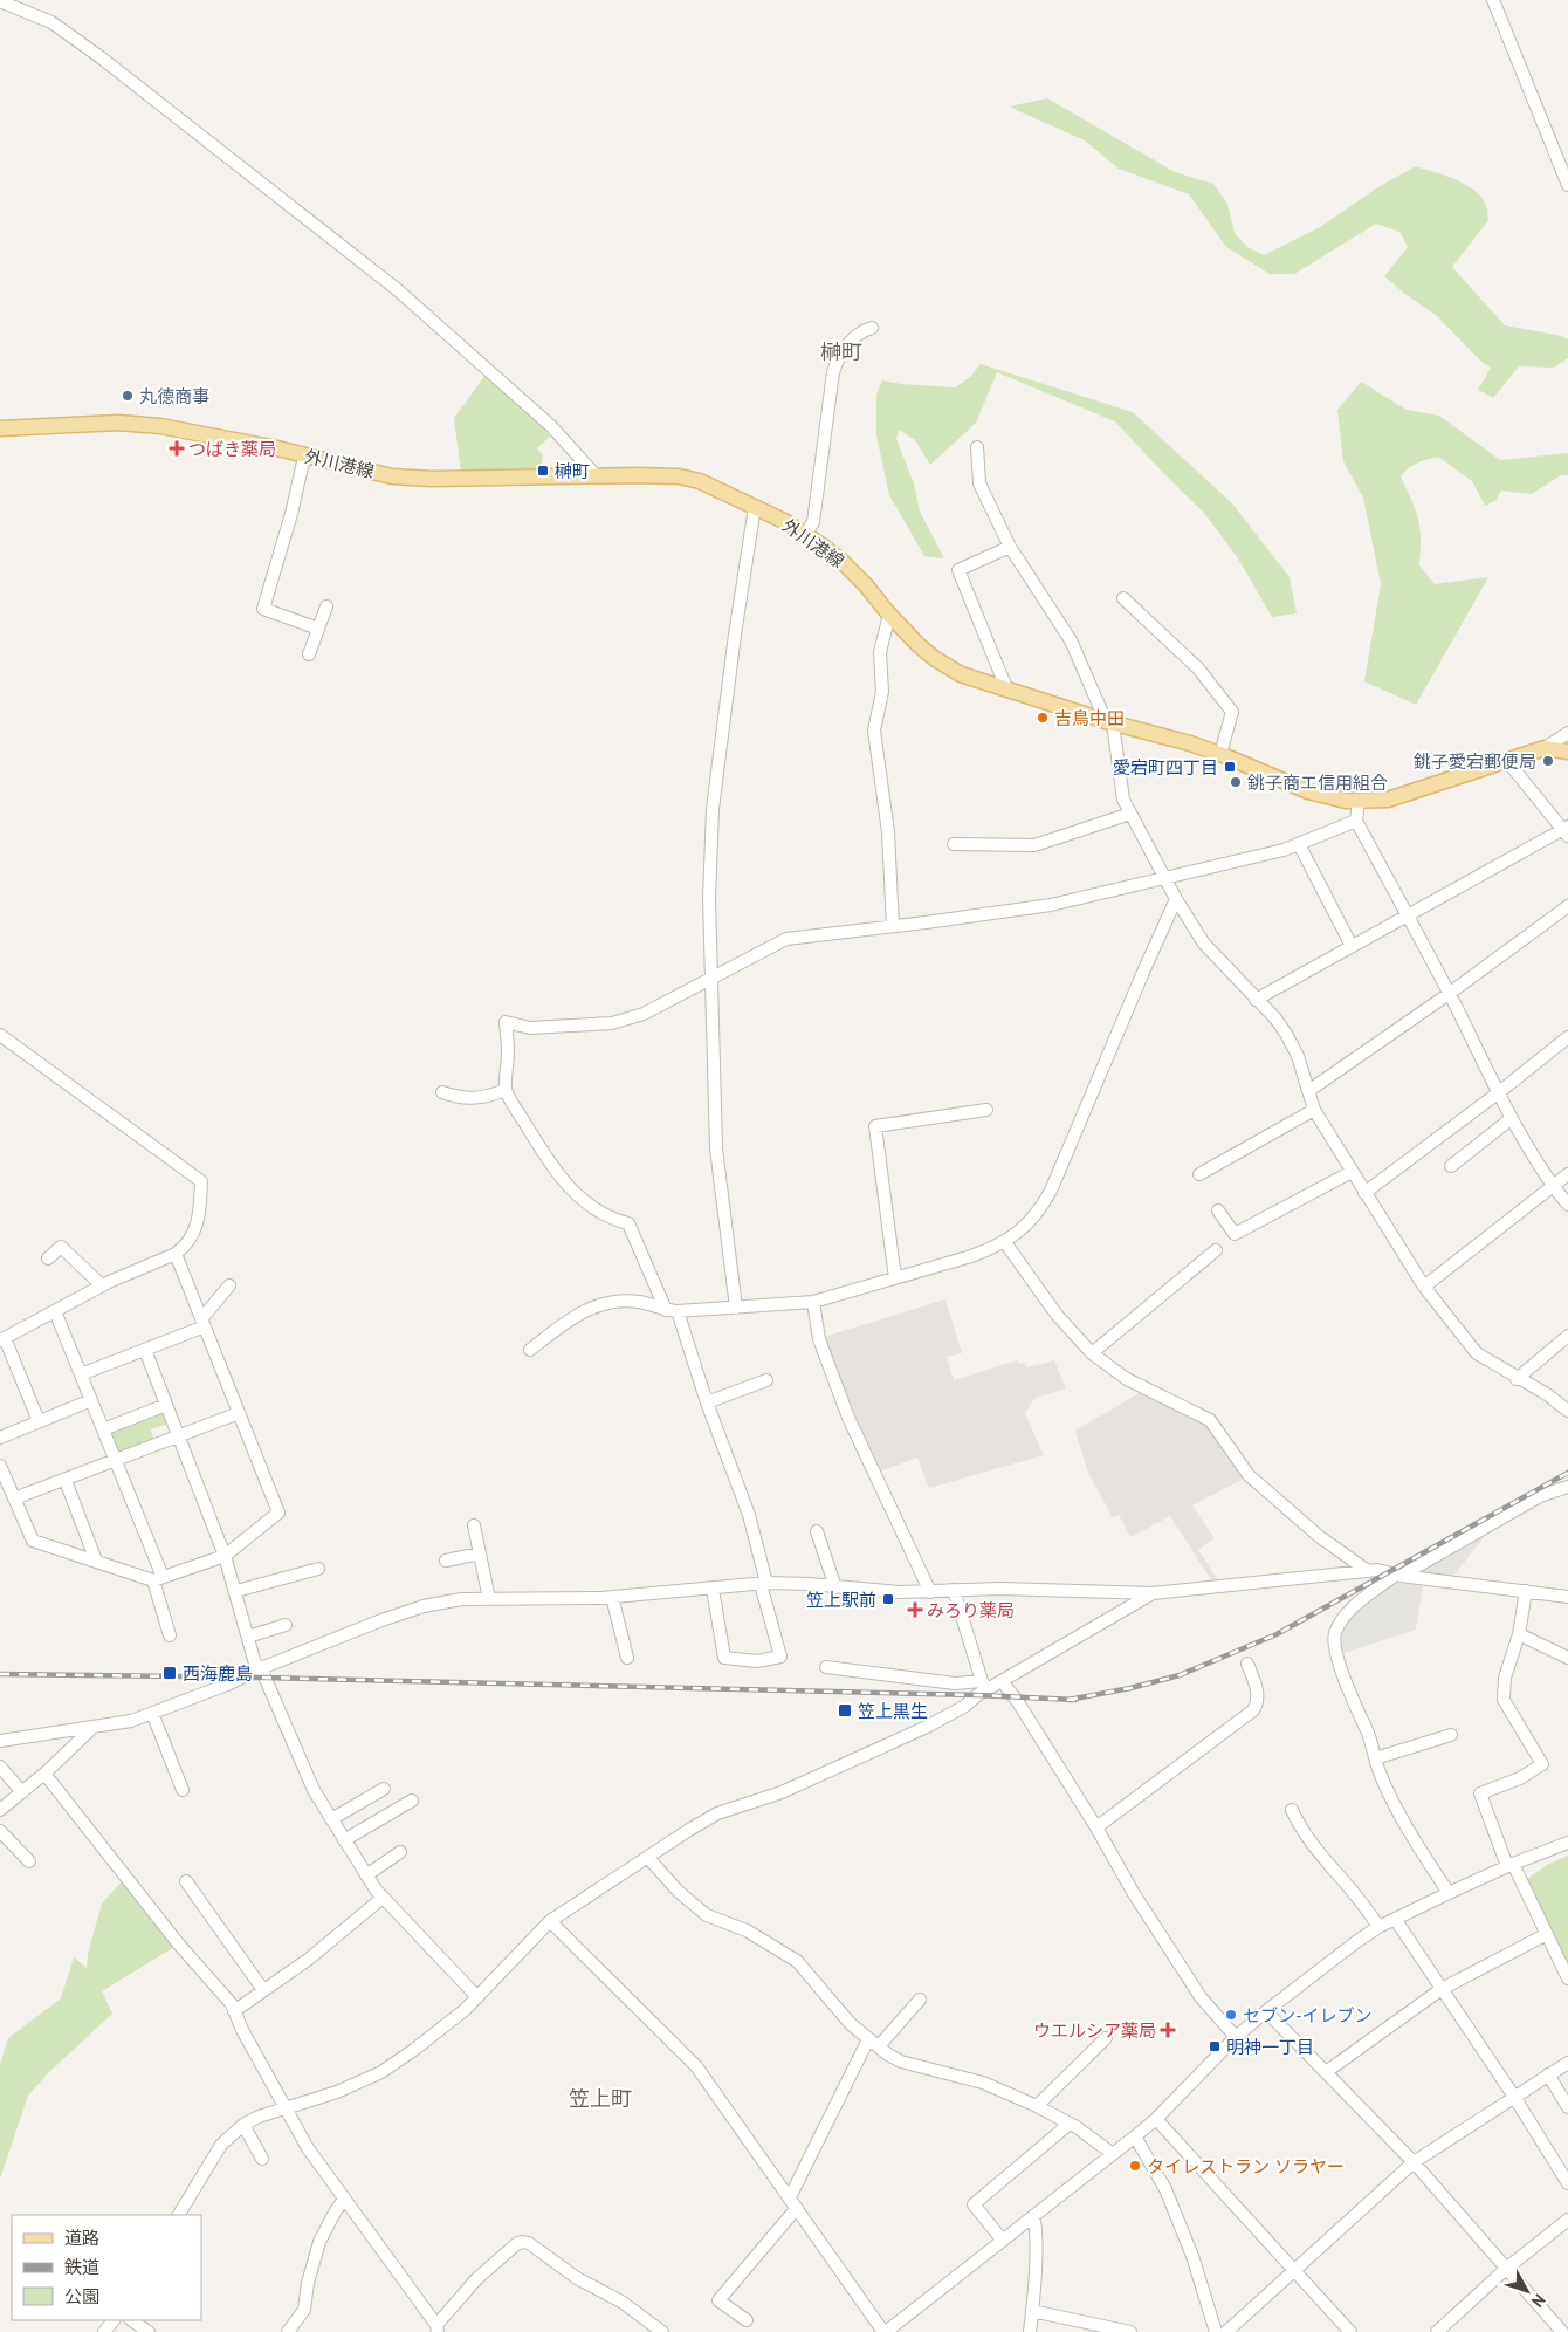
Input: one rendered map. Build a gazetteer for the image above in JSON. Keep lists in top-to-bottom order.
{
  "streets": {
    "main road": ["外川港線"]
  },
  "districts": ["榊町", "笠上町"],
  "places": {
    "other": [
      "丸德商事",
      "吉鳥中田",
      "銚子愛宕郵便局",
      "銚子商エ信用組合",
      "セブン-イレブン",
      "タイレストラン ソラヤー"
    ],
    "health": ["つばき薬局", "みろり薬局", "ウエルシア薬局"],
    "transit": [
      "榊町",
      "愛宕町四丁目",
      "笠上駅前",
      "西海鹿島",
      "笠上黒生",
      "明神一丁目"
    ]
  },
  "legend": ["道路", "鉄道", "公園"],
  "north": "bottom right"
}
